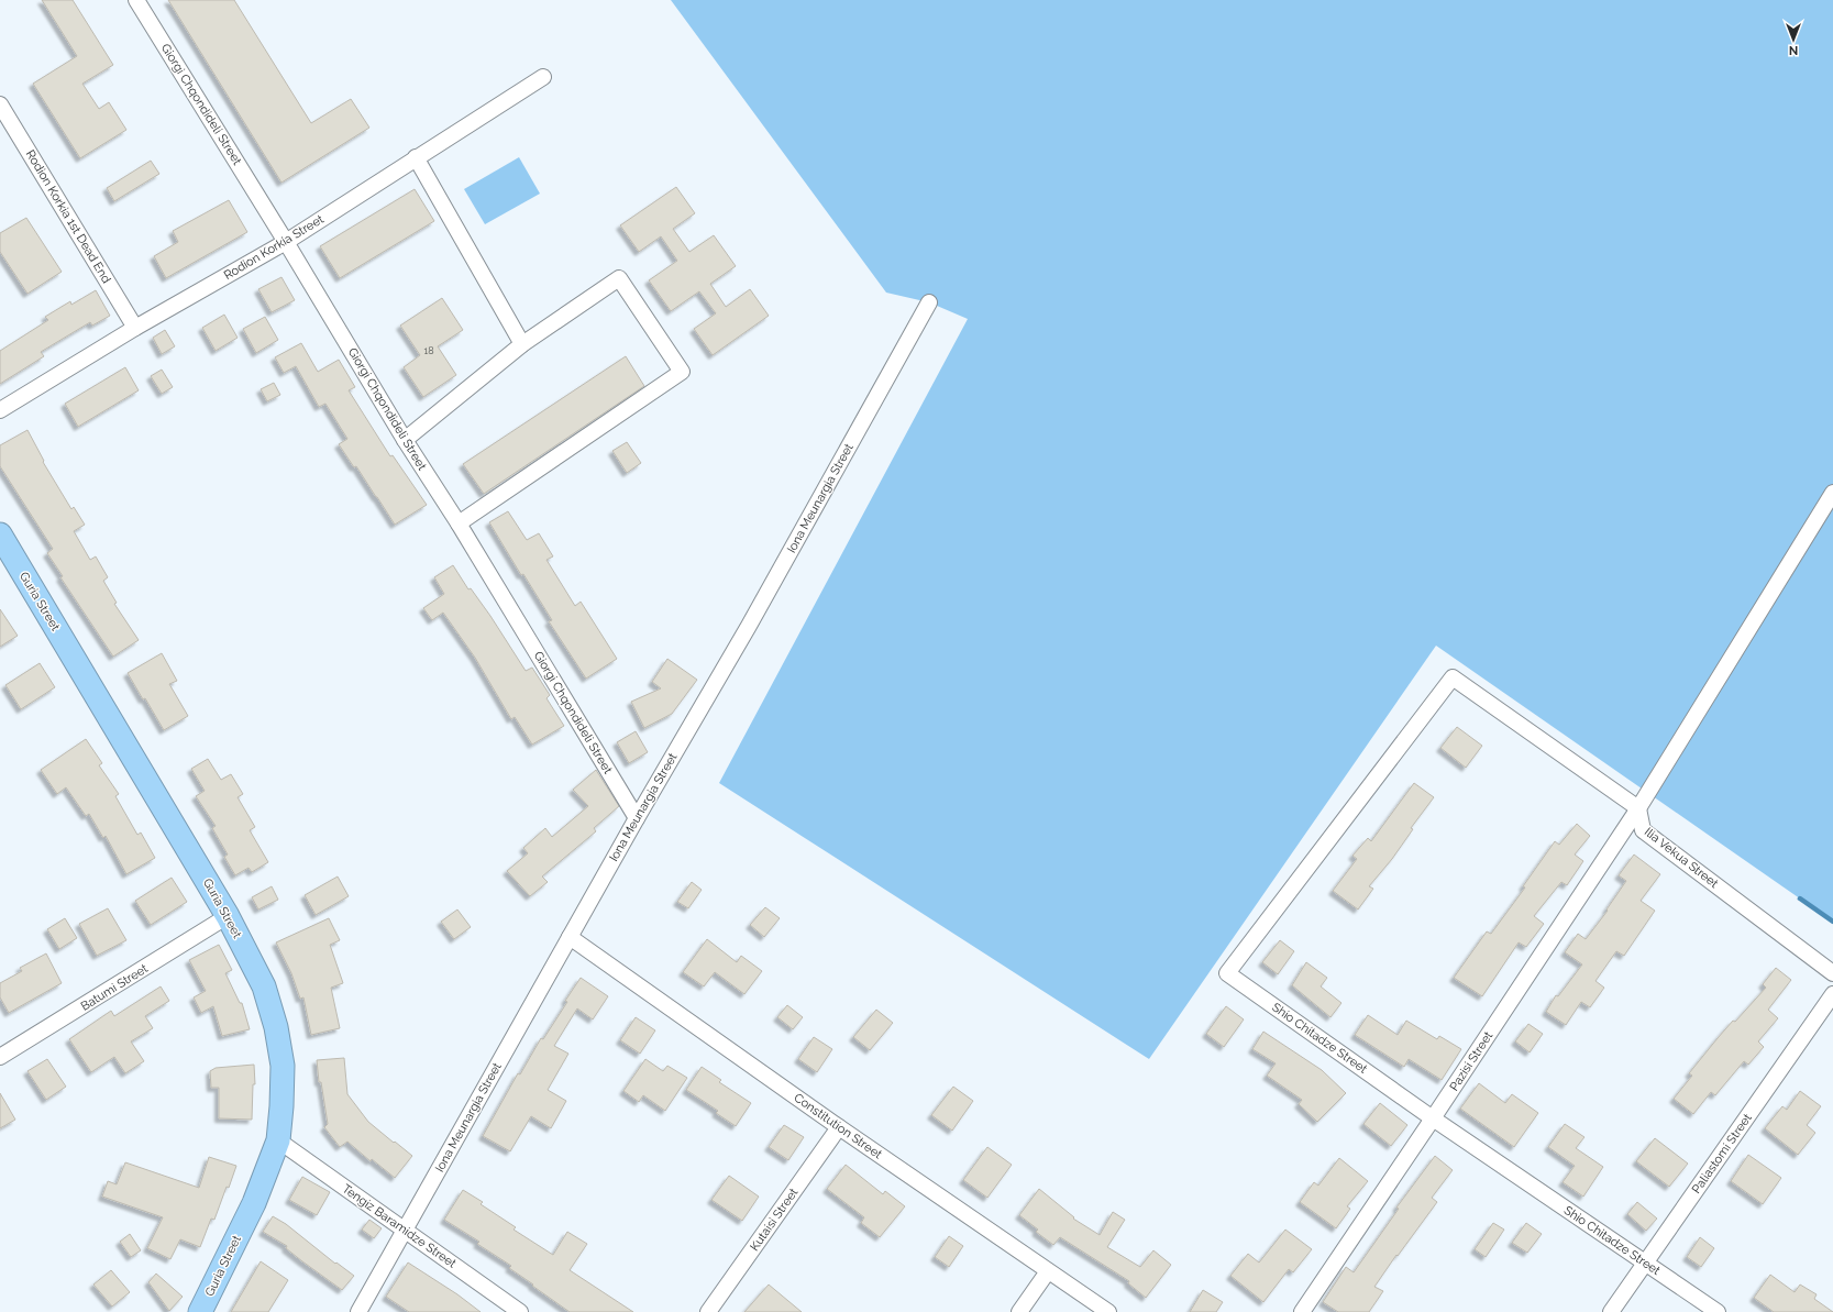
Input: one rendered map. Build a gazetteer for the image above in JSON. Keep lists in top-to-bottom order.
{
  "streets": {
    "highway": ["Guria Street"],
    "street": [
      "Giorgi Chqondideli Street",
      "Rodion Korkia 1st Dead End",
      "Rodion Korkia Street",
      "Iona Meunargia Street",
      "Ilia Vekua Street",
      "Batumi Street",
      "Shio Chitadze Street",
      "Pazisi Street",
      "Constitution Street",
      "Paliastomi Street",
      "Kutaisi Street",
      "Tengiz Baramidze Street"
    ]
  },
  "crossings": [
    ["Giorgi Chqondideli Street", "Rodion Korkia Street"],
    ["Giorgi Chqondideli Street", "Iona Meunargia Street"],
    ["Rodion Korkia 1st Dead End", "Rodion Korkia Street"],
    ["Iona Meunargia Street", "Constitution Street"],
    ["Iona Meunargia Street", "Tengiz Baramidze Street"],
    ["Guria Street", "Batumi Street"],
    ["Guria Street", "Tengiz Baramidze Street"],
    ["Ilia Vekua Street", "Shio Chitadze Street"],
    ["Ilia Vekua Street", "Pazisi Street"],
    ["Shio Chitadze Street", "Pazisi Street"],
    ["Shio Chitadze Street", "Paliastomi Street"],
    ["Constitution Street", "Kutaisi Street"]
  ],
  "house_numbers": ["18"],
  "north": "bottom"
}
